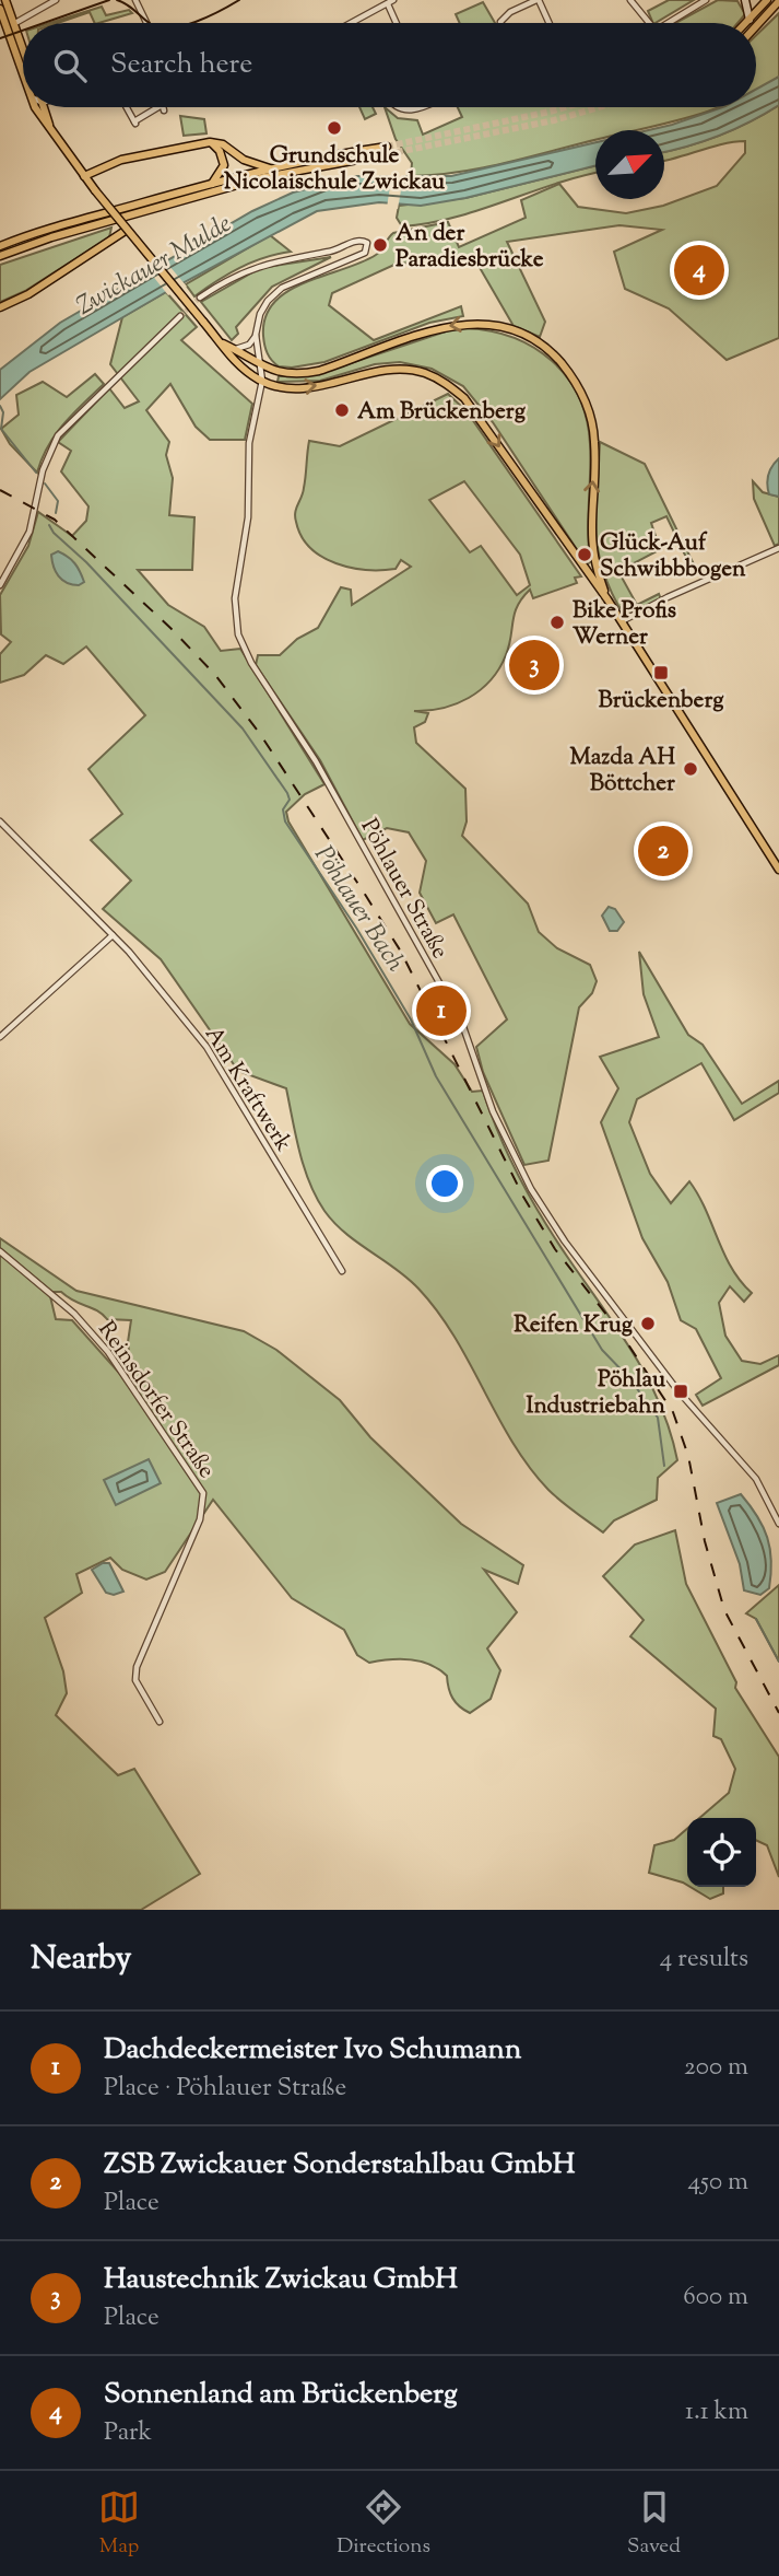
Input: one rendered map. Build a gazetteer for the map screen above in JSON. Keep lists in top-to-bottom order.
{
  "streets": {
    "street": ["Pöhlauer Straße", "Am Kraftwerk", "Reinsdorfer Straße"]
  },
  "water": ["Zwickauer Mulde", "Pöhlauer Bach"],
  "places": {
    "other": [
      "Grundschule Nicolaischule Zwickau",
      "An der Paradiesbrücke",
      "Am Brückenberg",
      "Glück-Auf Schwibbbogen",
      "Bike Profis Werner",
      "Mazda AH Böttcher",
      "Reifen Krug"
    ],
    "transit": ["Brückenberg", "Pöhlau Industriebahn"]
  },
  "north": "top right",
  "page": {
    "search": "Search here",
    "pins": [
      "4",
      "3",
      "2",
      "1"
    ],
    "heading": ["Nearby", "4 results"],
    "list": [
      {
        "mark": "1",
        "name": "Dachdeckermeister Ivo Schumann",
        "note": "Place · Pöhlauer Straße",
        "value": "200 m"
      },
      {
        "mark": "2",
        "name": "ZSB Zwickauer Sonderstahlbau GmbH",
        "note": "Place",
        "value": "450 m"
      },
      {
        "mark": "3",
        "name": "Haustechnik Zwickau GmbH",
        "note": "Place",
        "value": "600 m"
      },
      {
        "mark": "4",
        "name": "Sonnenland am Brückenberg",
        "note": "Park",
        "value": "1.1 km"
      }
    ],
    "nav": ["Map", "Directions", "Saved"]
  }
}
